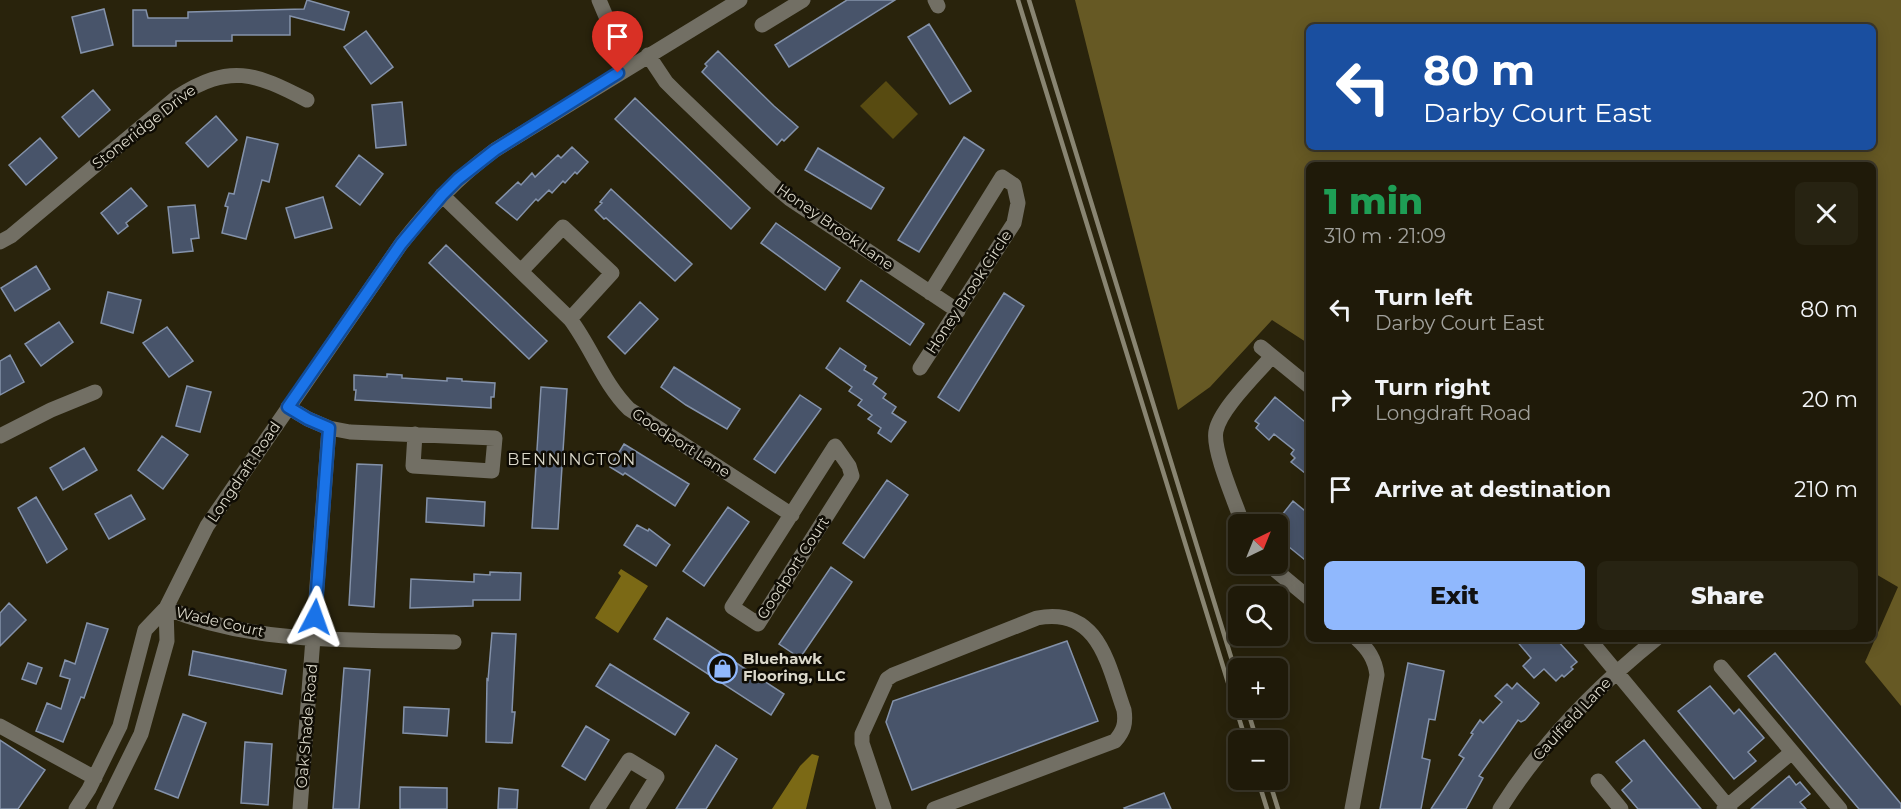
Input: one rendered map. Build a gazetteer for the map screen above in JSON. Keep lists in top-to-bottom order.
{
  "streets": {
    "street": [
      "Stoneridge Drive",
      "Honey Brook Lane",
      "Honey Brook Circle",
      "Goodport Lane",
      "Longdraft Road",
      "Goodport Court",
      "Wade Court",
      "Caulfield Lane",
      "Oak Shade Road"
    ]
  },
  "crossings": [
    ["Honey Brook Lane", "Honey Brook Circle"],
    ["Honey Brook Lane", "Longdraft Road"],
    ["Goodport Lane", "Longdraft Road"],
    ["Goodport Lane", "Goodport Court"],
    ["Longdraft Road", "Wade Court"],
    ["Wade Court", "Oak Shade Road"]
  ],
  "districts": ["BENNINGTON"],
  "places": {
    "shop": ["Bluehawk Flooring, LLC"]
  },
  "north": "top right",
  "page": {
    "turn": ["80 m", "Darby Court East"],
    "heading": ["1 min", "310 m · 21:09"],
    "list": [
      {
        "name": "Turn left",
        "note": "Darby Court East",
        "value": "80 m"
      },
      {
        "name": "Turn right",
        "note": "Longdraft Road",
        "value": "20 m"
      },
      {
        "name": "Arrive at destination",
        "value": "210 m"
      }
    ],
    "map_buttons": ["+", "−"],
    "buttons": ["Exit", "Share"]
  }
}
